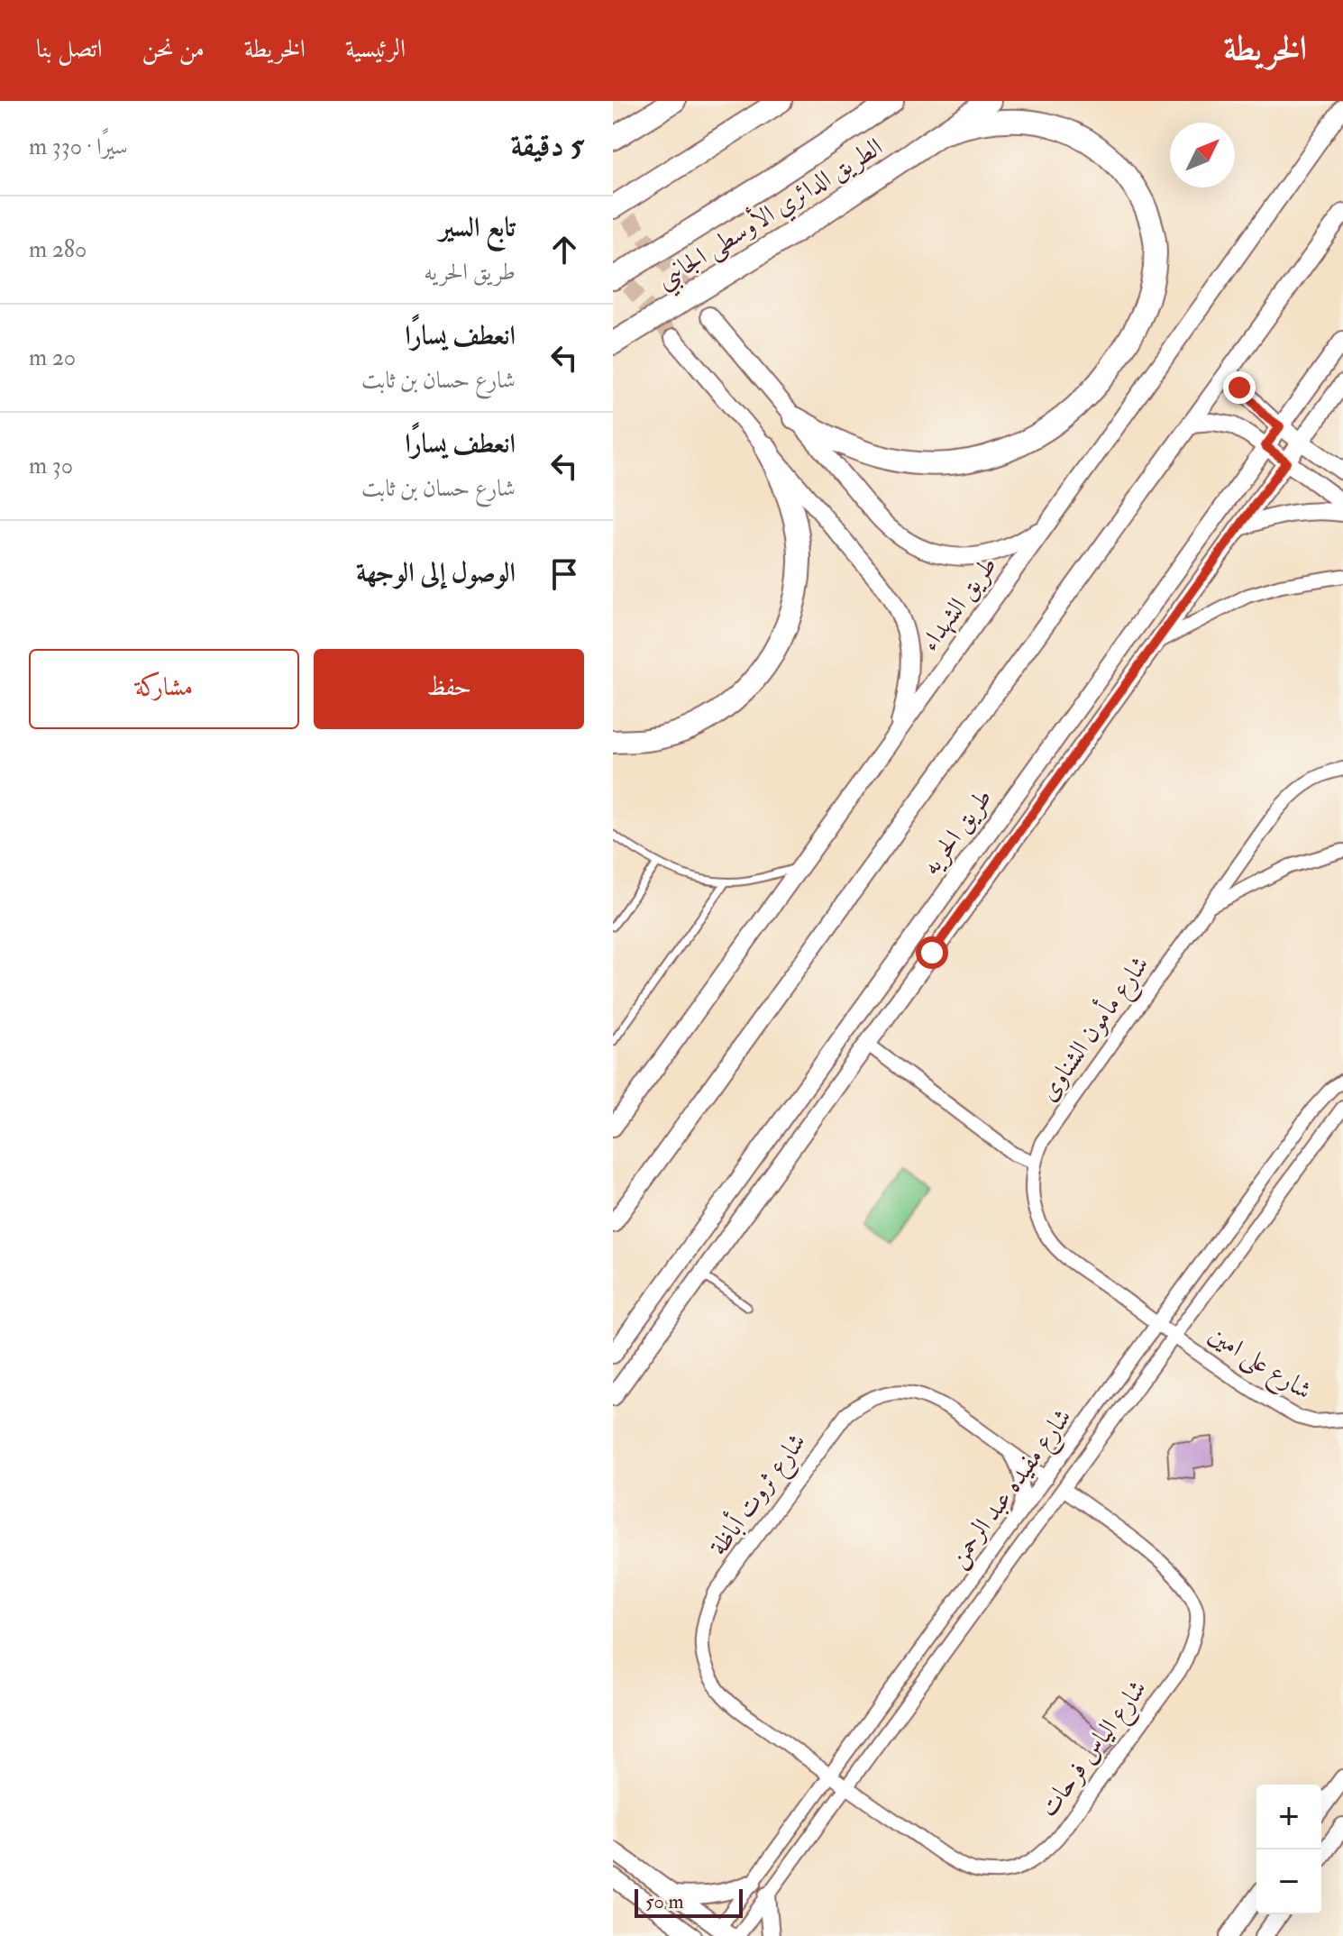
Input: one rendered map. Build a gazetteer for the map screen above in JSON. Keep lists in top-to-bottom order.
{
  "streets": {
    "highway": ["الطريق الدائري الأوسطى الجانبي"],
    "street": [
      "طريق الشهداء",
      "طريق الحريه",
      "شارع مأمون الشناوى",
      "شارع على امين",
      "شارع مفيده عبد الرحمن",
      "شارع ثروت أباظة",
      "شارع الياس فرحات"
    ]
  },
  "crossings": [
    ["شارع مأمون الشناوى", "شارع على امين"],
    ["شارع مأمون الشناوى", "شارع مفيده عبد الرحمن"],
    ["شارع على امين", "شارع مفيده عبد الرحمن"],
    ["شارع مفيده عبد الرحمن", "شارع ثروت أباظة"],
    ["شارع مفيده عبد الرحمن", "شارع الياس فرحات"],
    ["شارع ثروت أباظة", "شارع الياس فرحات"]
  ],
  "scale_bar": "50 m",
  "north": "top right",
  "page": {
    "header": "الخريطة",
    "nav": [
      "الرئيسية",
      "الخريطة",
      "من نحن",
      "اتصل بنا"
    ],
    "heading": ["5 دقيقة", "سيرًا · 330 m"],
    "list": [
      ["تابع السير", "طريق الحريه", "280 m"],
      ["انعطف يسارًا", "شارع حسان بن ثابت", "20 m"],
      ["انعطف يسارًا", "شارع حسان بن ثابت", "30 m"],
      "الوصول إلى الوجهة"
    ],
    "buttons": ["حفظ", "مشاركة"],
    "map_buttons": ["+", "−"],
    "scale": "50 m"
  }
}
